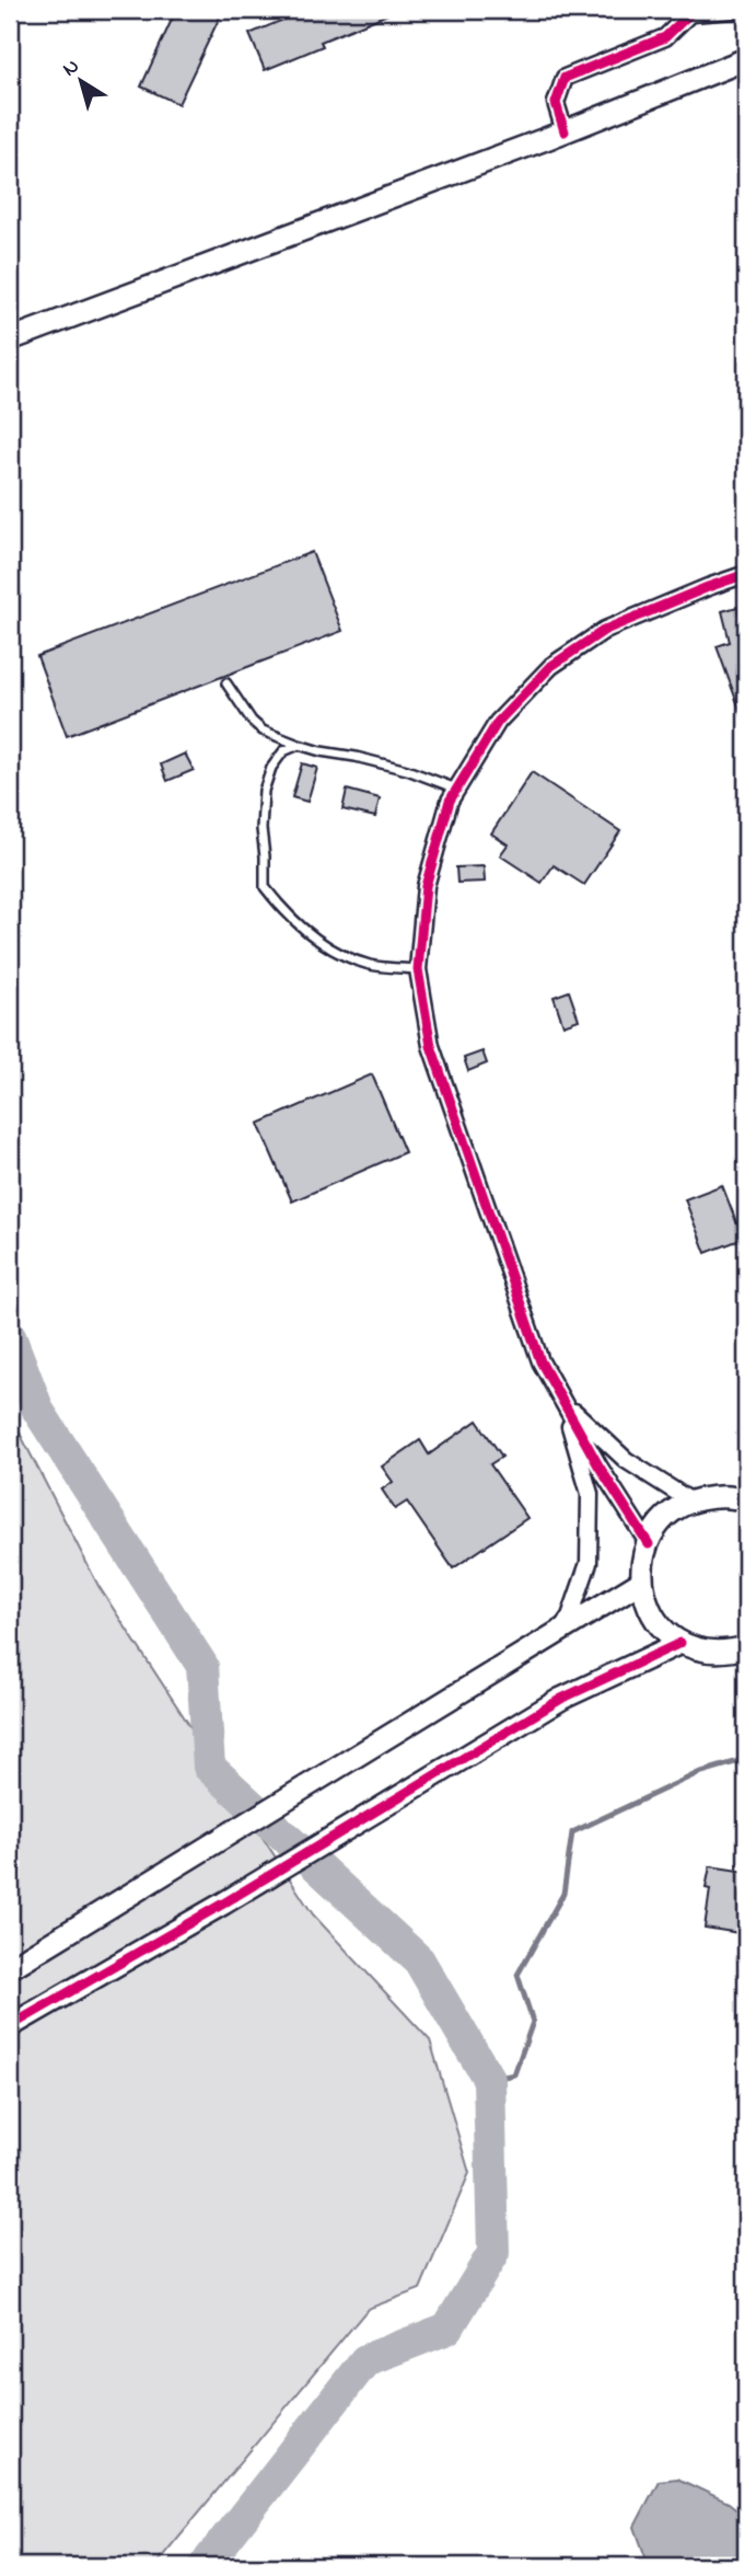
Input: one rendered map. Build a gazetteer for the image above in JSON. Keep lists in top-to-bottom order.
{
  "north": "top left"
}
